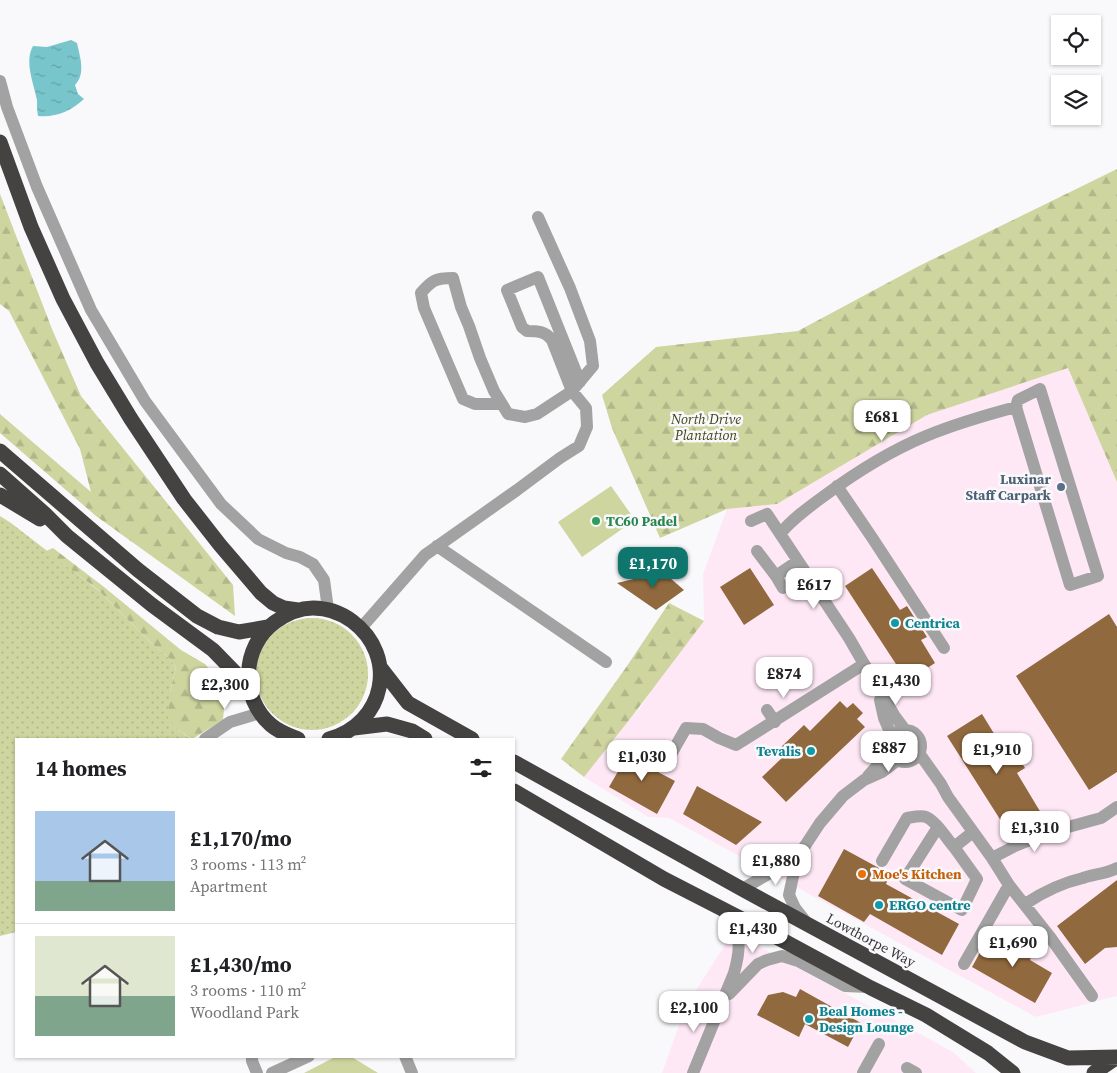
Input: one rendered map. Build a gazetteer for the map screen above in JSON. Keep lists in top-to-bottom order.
{
  "streets": {
    "highway": ["Lowthorpe Way"]
  },
  "parks": ["North Drive Plantation"],
  "places": [
    "Luxinar Staff Carpark",
    "TC60 Padel",
    "Centrica",
    "Tevalis",
    "Moe's Kitchen",
    "ERGO centre",
    "Beal Homes - Design Lounge"
  ],
  "page": {
    "price": [
      "£681",
      "£1,170",
      "£617",
      "£874",
      "£1,430",
      "£2,300",
      "£887",
      "£1,910",
      "£1,030",
      "£1,310",
      "£1,880",
      "£1,430",
      "£1,690",
      "£2,100"
    ],
    "heading": "14 homes",
    "list": [
      {
        "name": "£1,170/mo",
        "note": "3 rooms · 113 m² · Apartment"
      },
      {
        "name": "£1,430/mo",
        "note": "3 rooms · 110 m² · Woodland Park"
      }
    ]
  }
}
